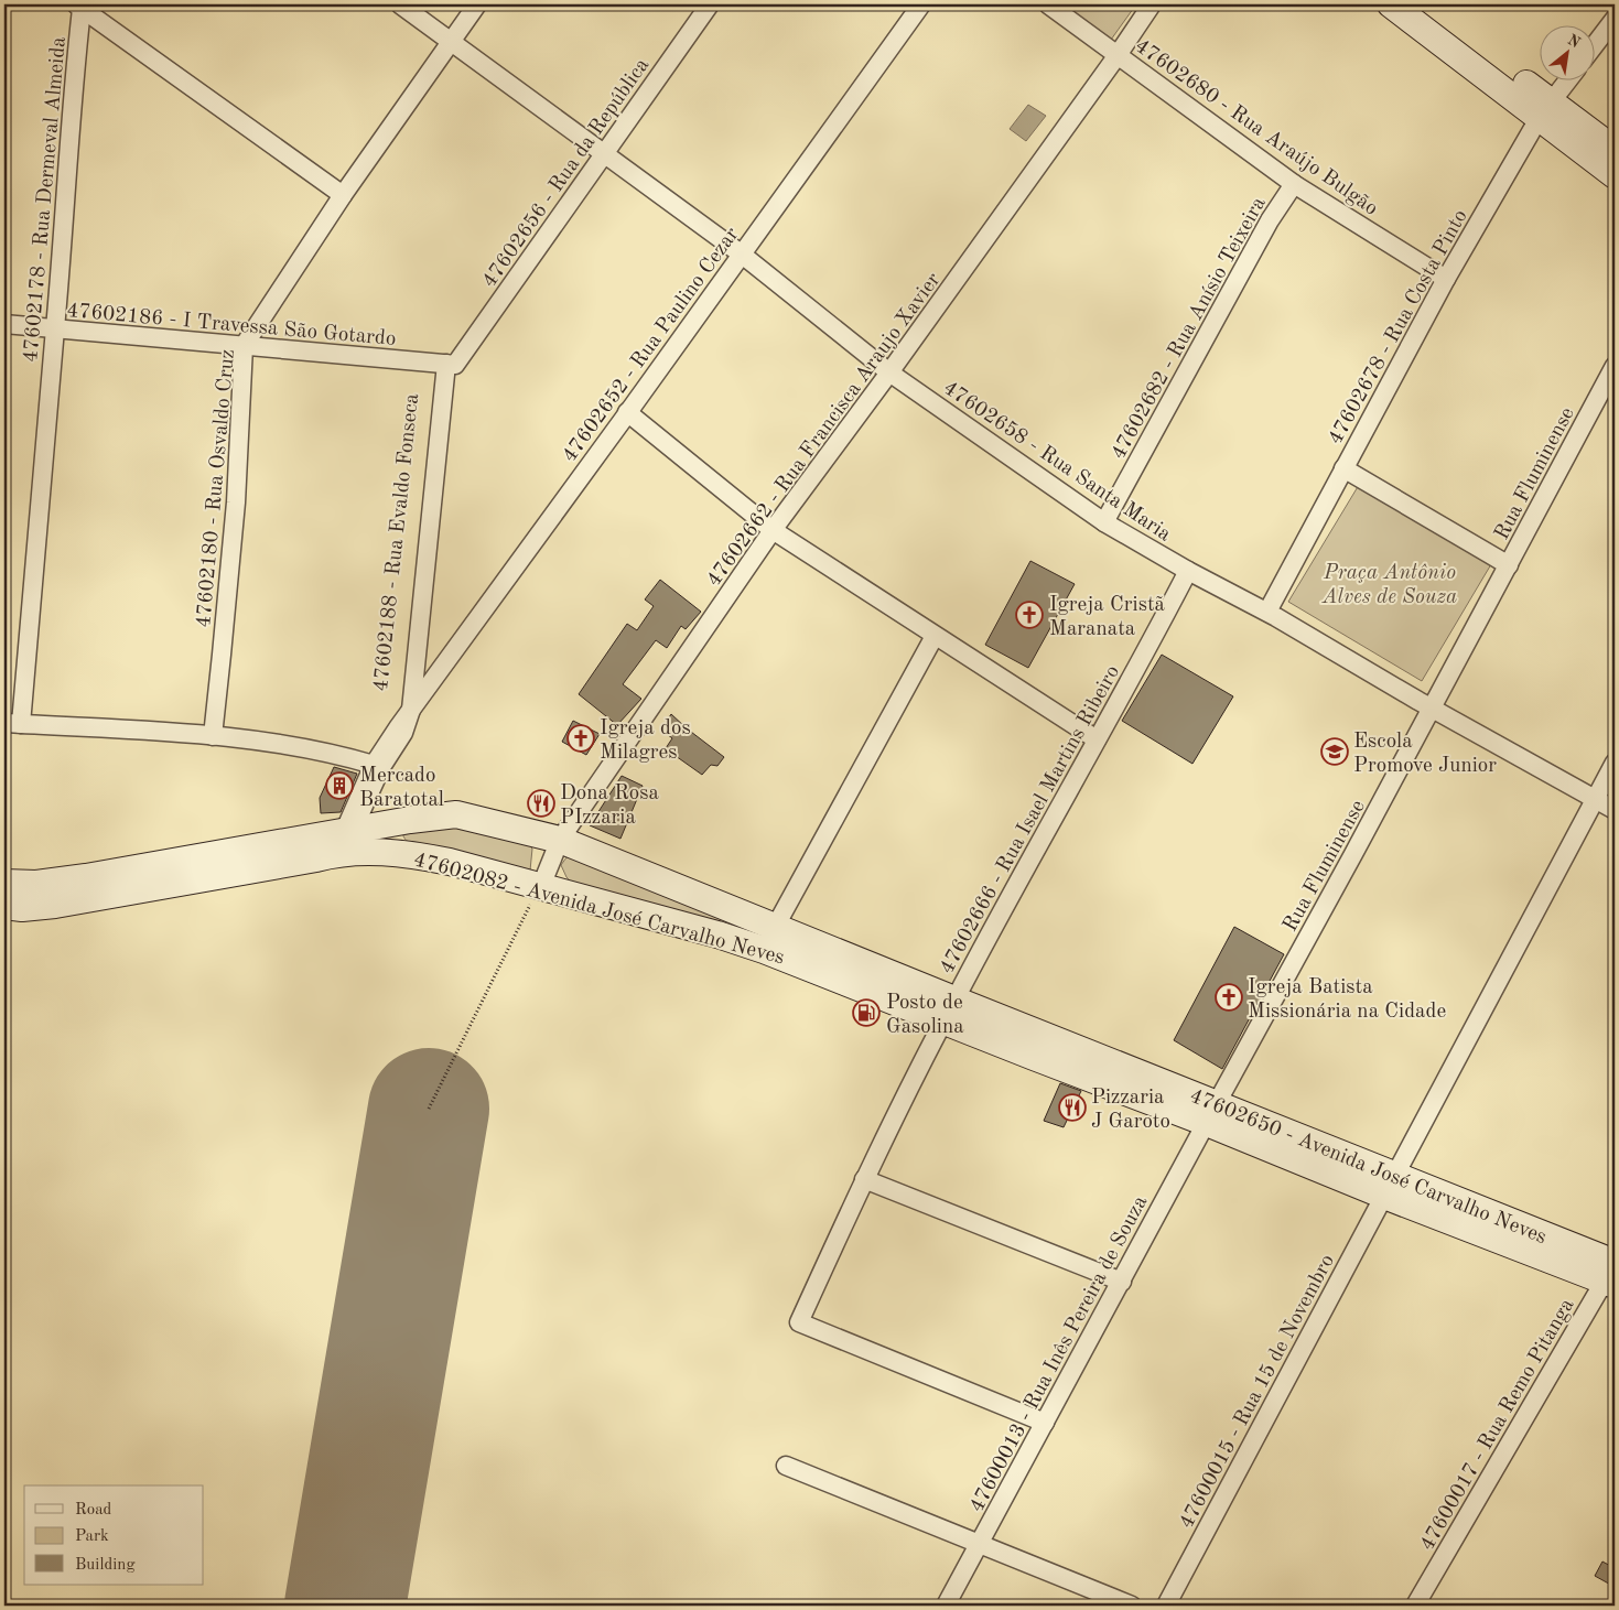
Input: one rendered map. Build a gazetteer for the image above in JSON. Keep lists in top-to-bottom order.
{
  "streets": {
    "street": [
      "47602680 - Rua Araújo Bulgão",
      "47602656 - Rua da República",
      "47602178 - Rua Dermeval Almeida",
      "47602186 - I Travessa São Gotardo",
      "47602678 - Rua Costa Pinto",
      "47602682 - Rua Anísio Teixeira",
      "47602652 - Rua Paulino Cezar",
      "47602662 - Rua Francisca Araujo Xavier",
      "47602658 - Rua Santa Maria",
      "Rua Fluminense",
      "47602180 - Rua Osvaldo Cruz",
      "47602188 - Rua Evaldo Fonseca",
      "47602666 - Rua Isael Martins Ribeiro",
      "47602082 - Avenida José Carvalho Neves",
      "47602650 - Avenida José Carvalho Neves",
      "47600013 - Rua Inês Pereira de Souza",
      "47600015 - Rua 15 de Novembro",
      "47600017 - Rua Remo Pitanga"
    ]
  },
  "crossings": [
    ["47602680 - Rua Araújo Bulgão", "47602678 - Rua Costa Pinto"],
    ["47602680 - Rua Araújo Bulgão", "47602682 - Rua Anísio Teixeira"],
    ["47602680 - Rua Araújo Bulgão", "47602662 - Rua Francisca Araujo Xavier"],
    ["47602656 - Rua da República", "47602658 - Rua Santa Maria"],
    ["47602178 - Rua Dermeval Almeida", "47602186 - I Travessa São Gotardo"],
    ["47602186 - I Travessa São Gotardo", "47602180 - Rua Osvaldo Cruz"],
    ["47602186 - I Travessa São Gotardo", "47602188 - Rua Evaldo Fonseca"],
    ["47602678 - Rua Costa Pinto", "47602658 - Rua Santa Maria"],
    ["47602682 - Rua Anísio Teixeira", "47602658 - Rua Santa Maria"],
    ["47602652 - Rua Paulino Cezar", "47602658 - Rua Santa Maria"],
    ["47602652 - Rua Paulino Cezar", "47602188 - Rua Evaldo Fonseca"],
    ["47602652 - Rua Paulino Cezar", "47602082 - Avenida José Carvalho Neves"],
    ["47602652 - Rua Paulino Cezar", "47602650 - Avenida José Carvalho Neves"],
    ["47602662 - Rua Francisca Araujo Xavier", "47602658 - Rua Santa Maria"],
    ["47602662 - Rua Francisca Araujo Xavier", "47602082 - Avenida José Carvalho Neves"],
    ["47602662 - Rua Francisca Araujo Xavier", "47602650 - Avenida José Carvalho Neves"],
    ["47602658 - Rua Santa Maria", "Rua Fluminense"],
    ["47602658 - Rua Santa Maria", "47602180 - Rua Osvaldo Cruz"],
    ["47602658 - Rua Santa Maria", "47602666 - Rua Isael Martins Ribeiro"],
    ["47602658 - Rua Santa Maria", "47600015 - Rua 15 de Novembro"],
    ["Rua Fluminense", "47602650 - Avenida José Carvalho Neves"],
    ["Rua Fluminense", "47600013 - Rua Inês Pereira de Souza"],
    ["47602666 - Rua Isael Martins Ribeiro", "47602082 - Avenida José Carvalho Neves"],
    ["47602666 - Rua Isael Martins Ribeiro", "47602650 - Avenida José Carvalho Neves"],
    ["47602666 - Rua Isael Martins Ribeiro", "47600013 - Rua Inês Pereira de Souza"],
    ["47602082 - Avenida José Carvalho Neves", "47602650 - Avenida José Carvalho Neves"],
    ["47602650 - Avenida José Carvalho Neves", "47600013 - Rua Inês Pereira de Souza"],
    ["47602650 - Avenida José Carvalho Neves", "47600015 - Rua 15 de Novembro"],
    ["47602650 - Avenida José Carvalho Neves", "47600017 - Rua Remo Pitanga"]
  ],
  "parks": ["Praça Antônio Alves de Souza"],
  "places": {
    "church": ["Igreja Cristã Maranata", "Igreja dos Milagres", "Igreja Batista Missionária na Cidade"],
    "school or university": ["Escola Promove Junior"],
    "building": ["Mercado Baratotal"],
    "restaurant": ["Dona Rosa PIzzaria", "Pizzaria J Garoto"],
    "fuel station": ["Posto de Gasolina"]
  },
  "legend": ["Road", "Park", "Building"],
  "north": "top right"
}
